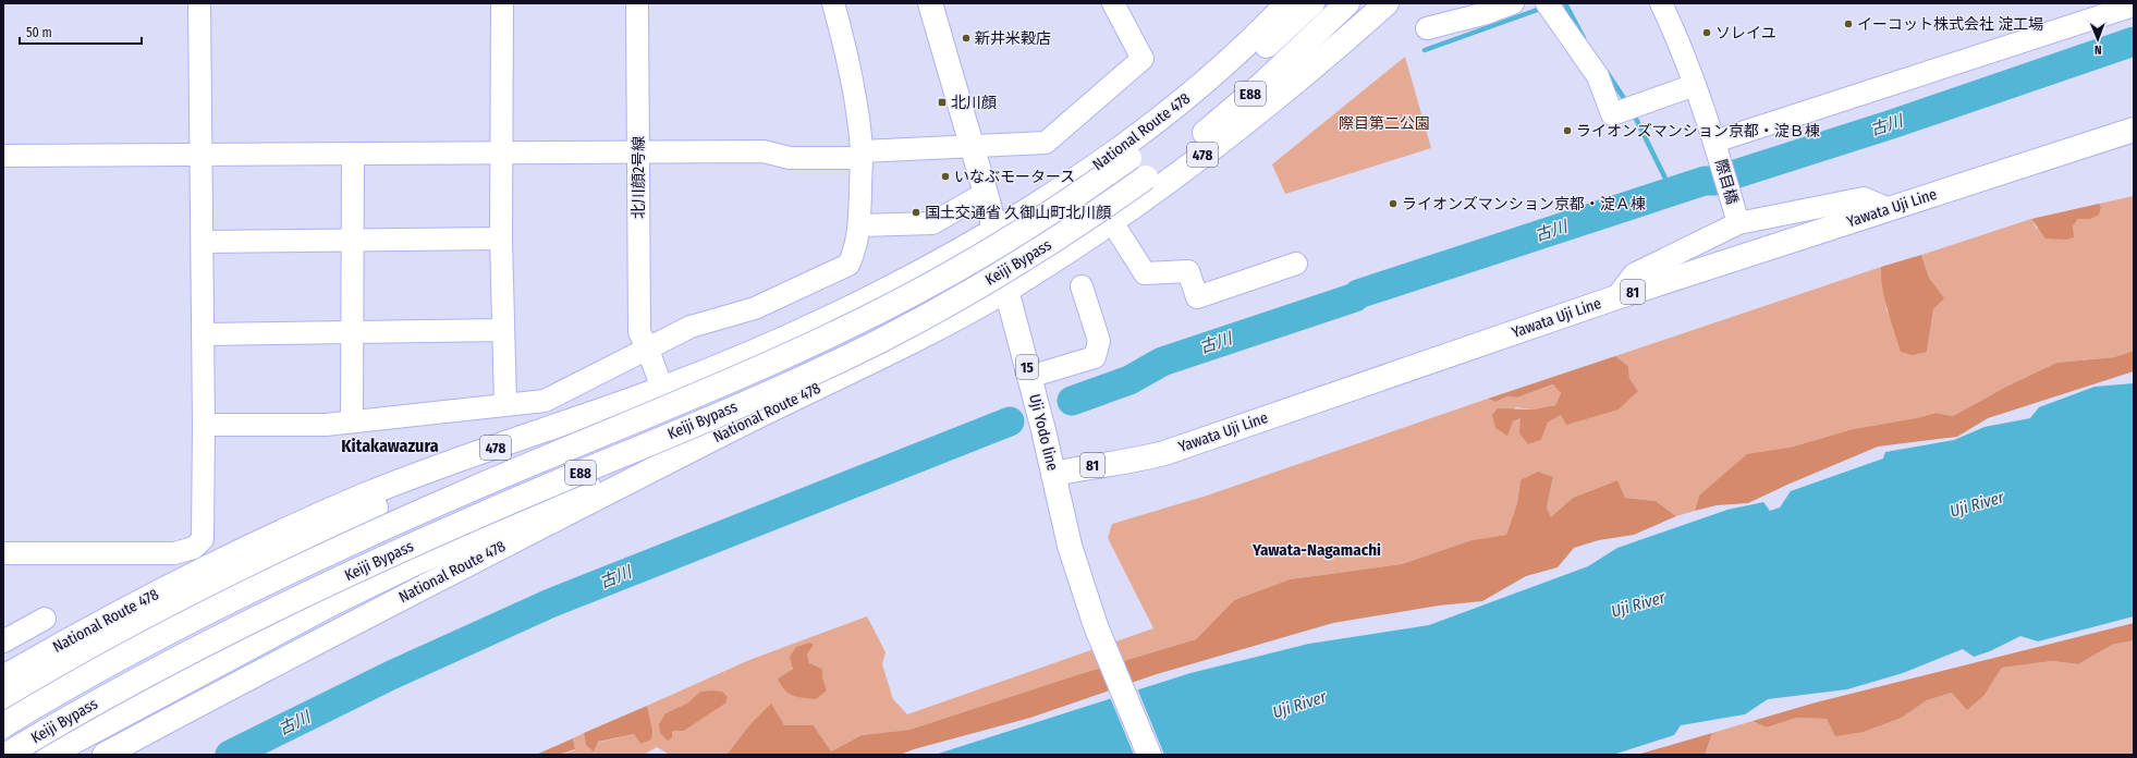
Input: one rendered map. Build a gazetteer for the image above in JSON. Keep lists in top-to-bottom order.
{
  "streets": {
    "main road": [
      "E88",
      "National Route 478",
      "478",
      "Yawata Uji Line",
      "Keiji Bypass",
      "81",
      "15",
      "Uji Yodo line"
    ],
    "street": ["北川顔2号線", "際目橋"]
  },
  "crossings": [
    ["National Route 478", "北川顔2号線"],
    ["National Route 478", "Uji Yodo line"],
    ["Yawata Uji Line", "Uji Yodo line"]
  ],
  "districts": ["Kitakawazura", "Yawata-Nagamachi"],
  "water": ["古川", "Uji River"],
  "parks": ["際目第二公園"],
  "places": {
    "other": [
      "イーコット株式会社 淀工場",
      "ソレイユ",
      "新井米穀店",
      "ライオンズマンション京都・淀Ｂ棟",
      "いなぶモータース",
      "ライオンズマンション京都・淀Ａ棟",
      "国土交通省 久御山町北川顔"
    ],
    "transit": ["北川顔"]
  },
  "scale_bar": "50 m",
  "north": "bottom"
}
